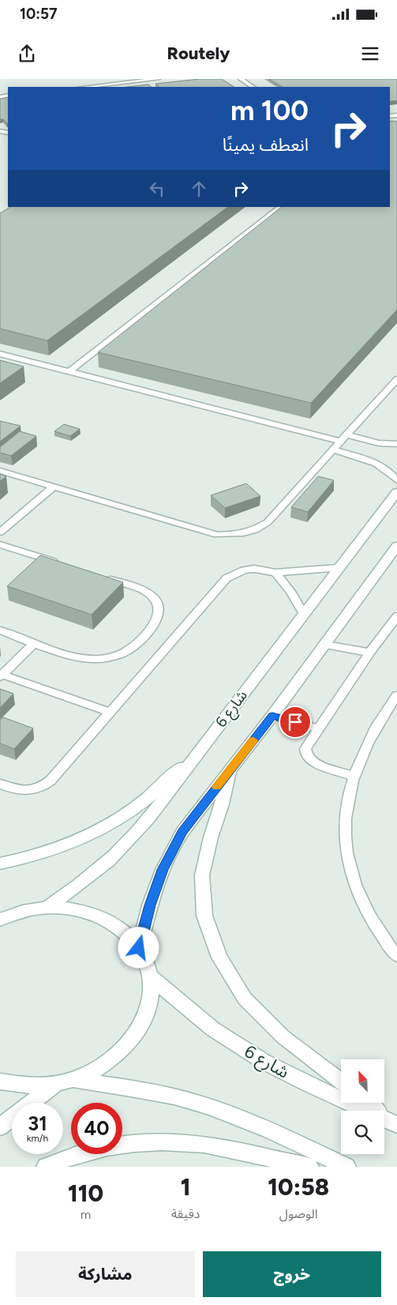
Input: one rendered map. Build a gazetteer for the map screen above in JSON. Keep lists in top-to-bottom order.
{
  "streets": {
    "main road": ["شارع 6"]
  },
  "north": "top left",
  "page": {
    "status": "10:57",
    "header": "Routely",
    "turn": ["100 m", "انعطف يمينًا"],
    "speed": "31 km/h",
    "limit": "40",
    "eta": [
      "10:58",
      "الوصول",
      "1",
      "دقيقة",
      "110",
      "m"
    ],
    "buttons": ["خروج", "مشاركة"]
  }
}
